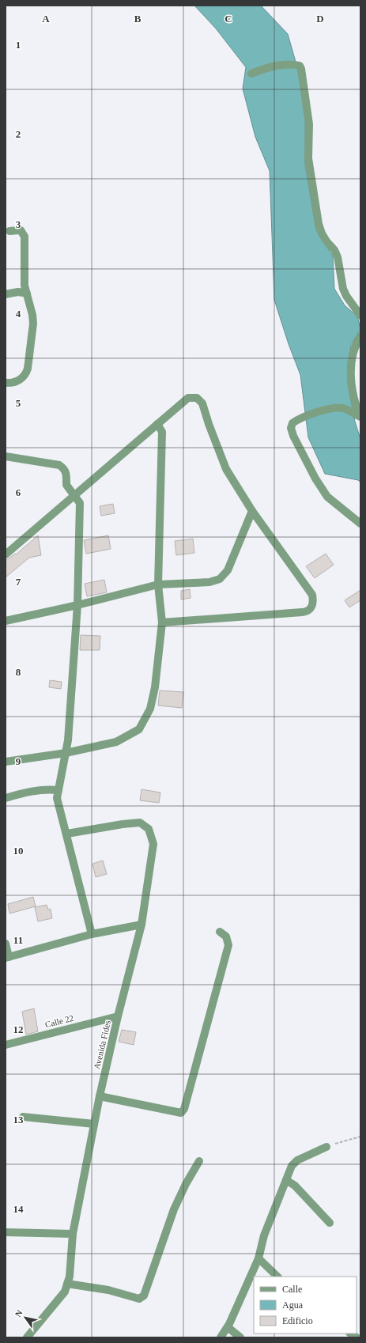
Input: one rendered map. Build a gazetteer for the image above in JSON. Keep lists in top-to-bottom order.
{
  "streets": {
    "street": ["Calle 22", "Avenida Fides"]
  },
  "crossings": [
    ["Calle 22", "Avenida Fides"]
  ],
  "legend": ["Calle", "Agua", "Edificio"],
  "north": "top left",
  "grid": {
    "columns": [
      "A",
      "B",
      "C",
      "D"
    ],
    "rows": [
      "1",
      "2",
      "3",
      "4",
      "5",
      "6",
      "7",
      "8",
      "9",
      "10",
      "11",
      "12",
      "13",
      "14"
    ]
  }
}
